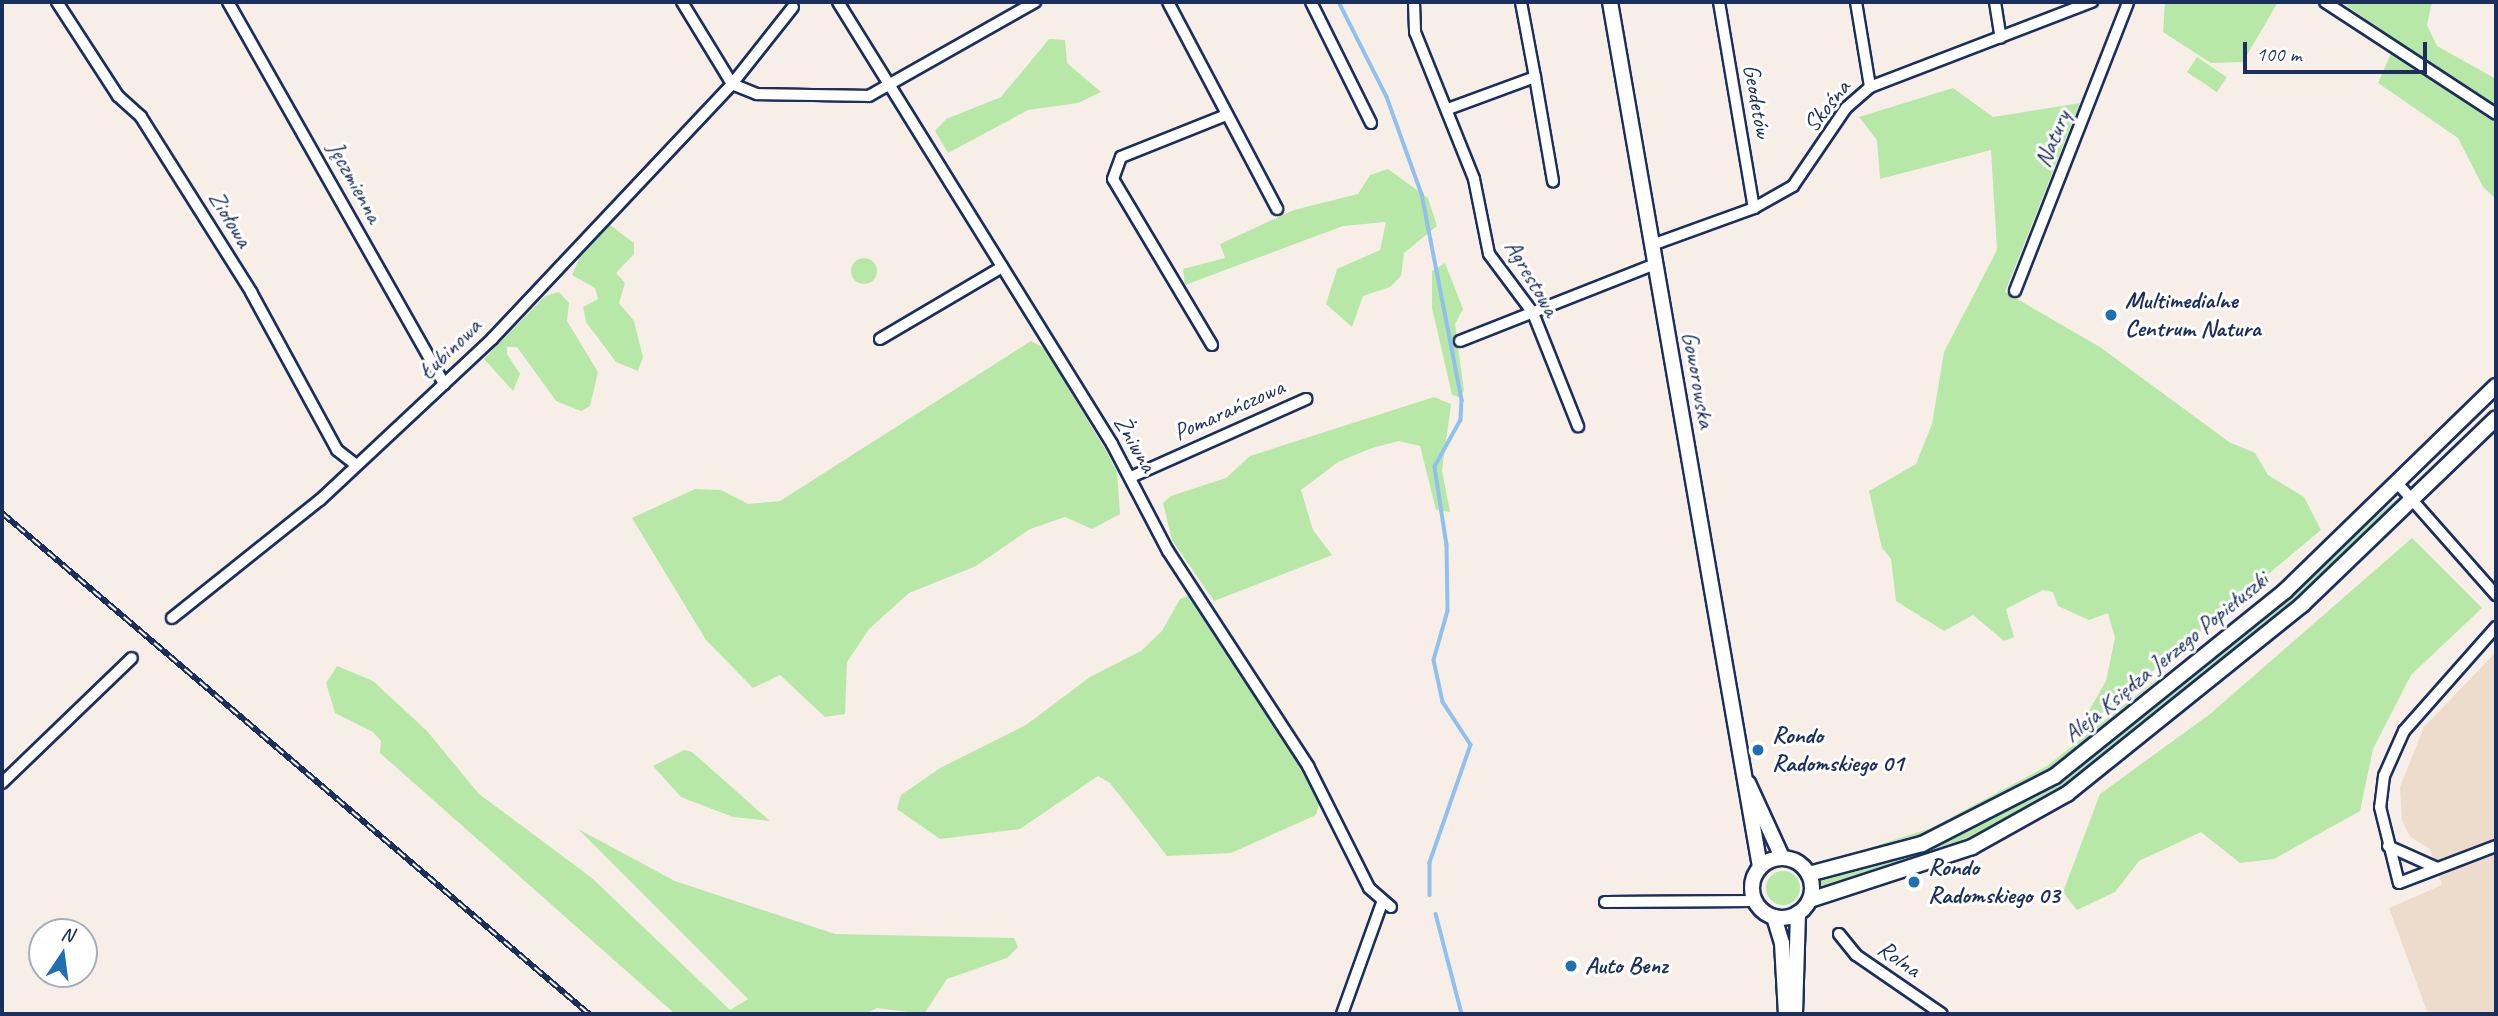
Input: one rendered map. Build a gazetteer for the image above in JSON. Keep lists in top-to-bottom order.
{
  "streets": {
    "main road": ["Goworowska", "Aleja Księdza Jerzego Popiełuszki"],
    "street": [
      "Geodetów",
      "Skośna",
      "Natury",
      "Jęczmienna",
      "Ziołowa",
      "Agrestowa",
      "Łubinowa",
      "Pomarańczowa",
      "Żniwna",
      "Rolna"
    ]
  },
  "crossings": [
    ["Geodetów", "Skośna"],
    ["Skośna", "Goworowska"],
    ["Jęczmienna", "Łubinowa"],
    ["Ziołowa", "Łubinowa"],
    ["Goworowska", "Aleja Księdza Jerzego Popiełuszki"],
    ["Pomarańczowa", "Żniwna"]
  ],
  "places": [
    "Multimedialne Centrum Natura",
    "Rondo Radomskiego 01",
    "Rondo Radomskiego 03",
    "Auto Benz"
  ],
  "scale_bar": "100 m",
  "north": "top"
}
